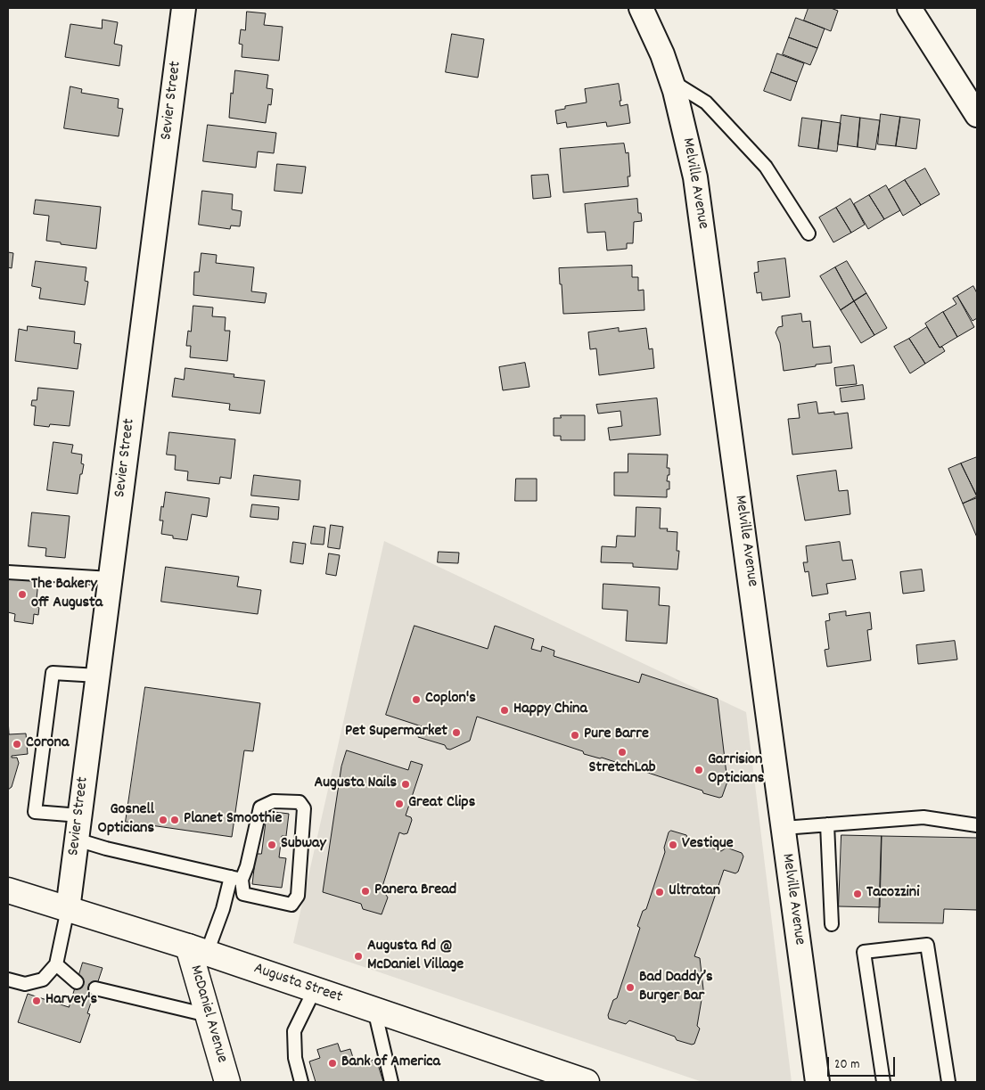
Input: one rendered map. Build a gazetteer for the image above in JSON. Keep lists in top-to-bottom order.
{
  "streets": {
    "main road": ["Augusta Street", "McDaniel Avenue"],
    "street": ["Sevier Street", "Melville Avenue"]
  },
  "crossings": [
    ["Sevier Street", "Augusta Street"],
    ["Augusta Street", "McDaniel Avenue"]
  ],
  "places": [
    "The Bakery off Augusta",
    "Coplon's",
    "Happy China",
    "Pet Supermarket",
    "Pure Barre",
    "Corona",
    "StretchLab",
    "Garrision Opticians",
    "Augusta Nails",
    "Great Clips",
    "Gosnell Opticians",
    "Planet Smoothie",
    "Subway",
    "Vestique",
    "Panera Bread",
    "Ultratan",
    "Tacozzini",
    "Augusta Rd @ McDaniel Village",
    "Bad Daddy’s Burger Bar",
    "Harvey's",
    "Bank of America"
  ],
  "scale_bar": "20 m"
}
